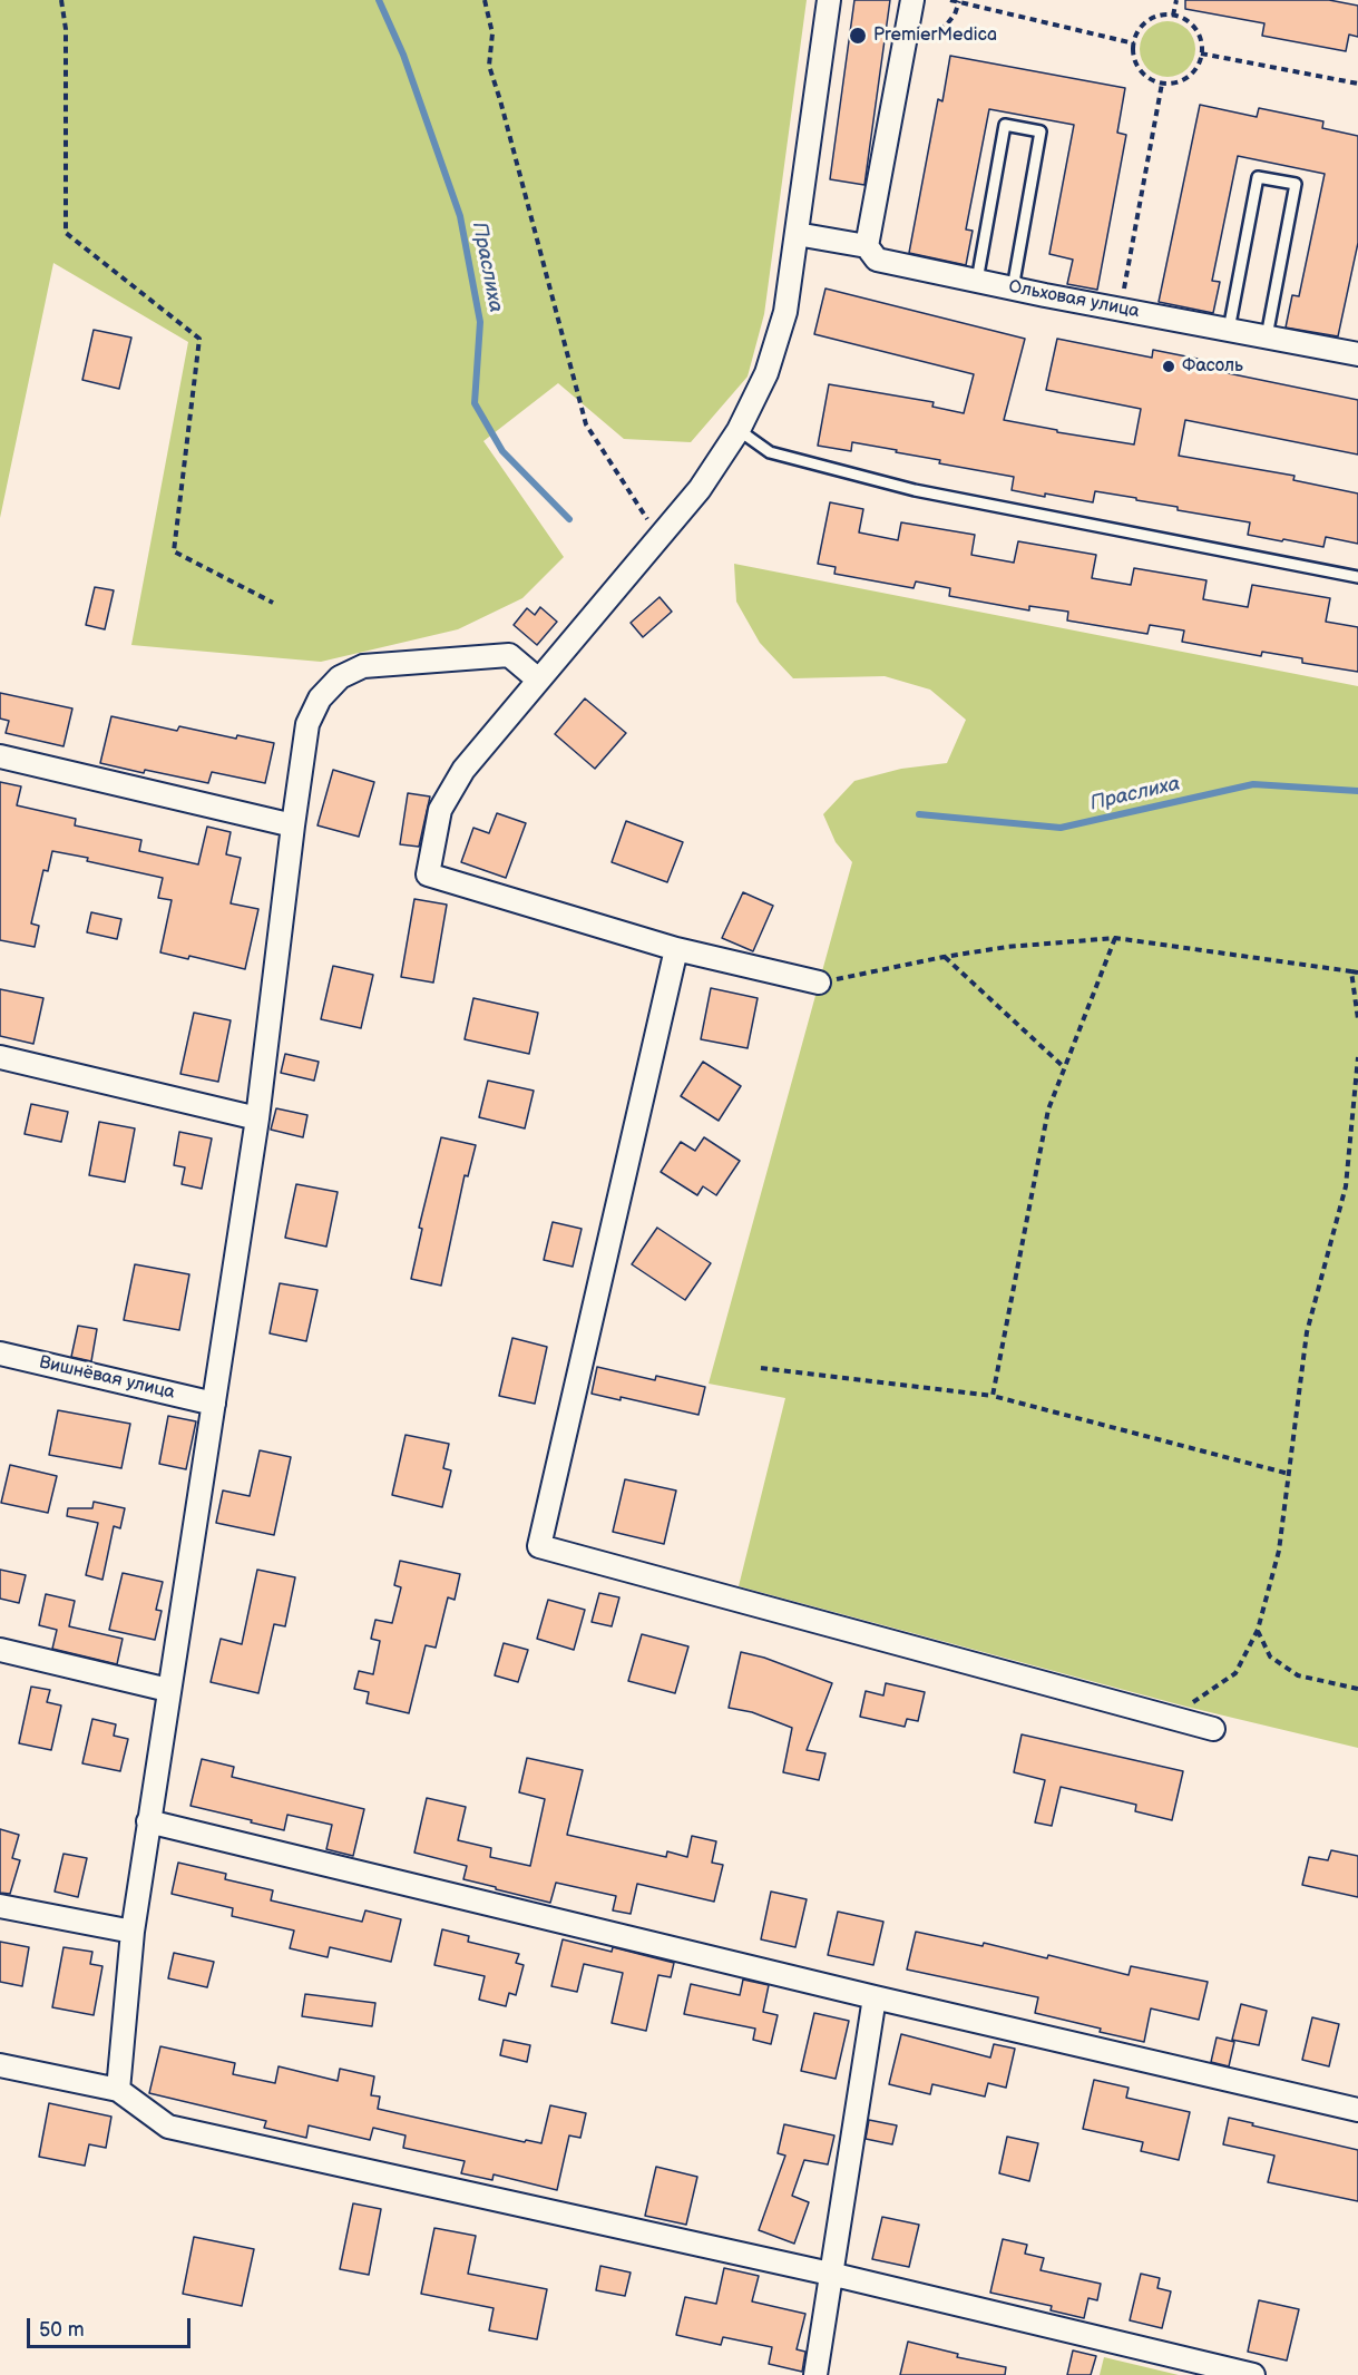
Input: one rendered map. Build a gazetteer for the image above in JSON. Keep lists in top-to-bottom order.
{
  "streets": {
    "street": ["Ольховая улица", "Вишнёвая улица"]
  },
  "water": ["Праслиха"],
  "places": ["PremierMedica", "Фасоль"],
  "scale_bar": "50 m"
}
